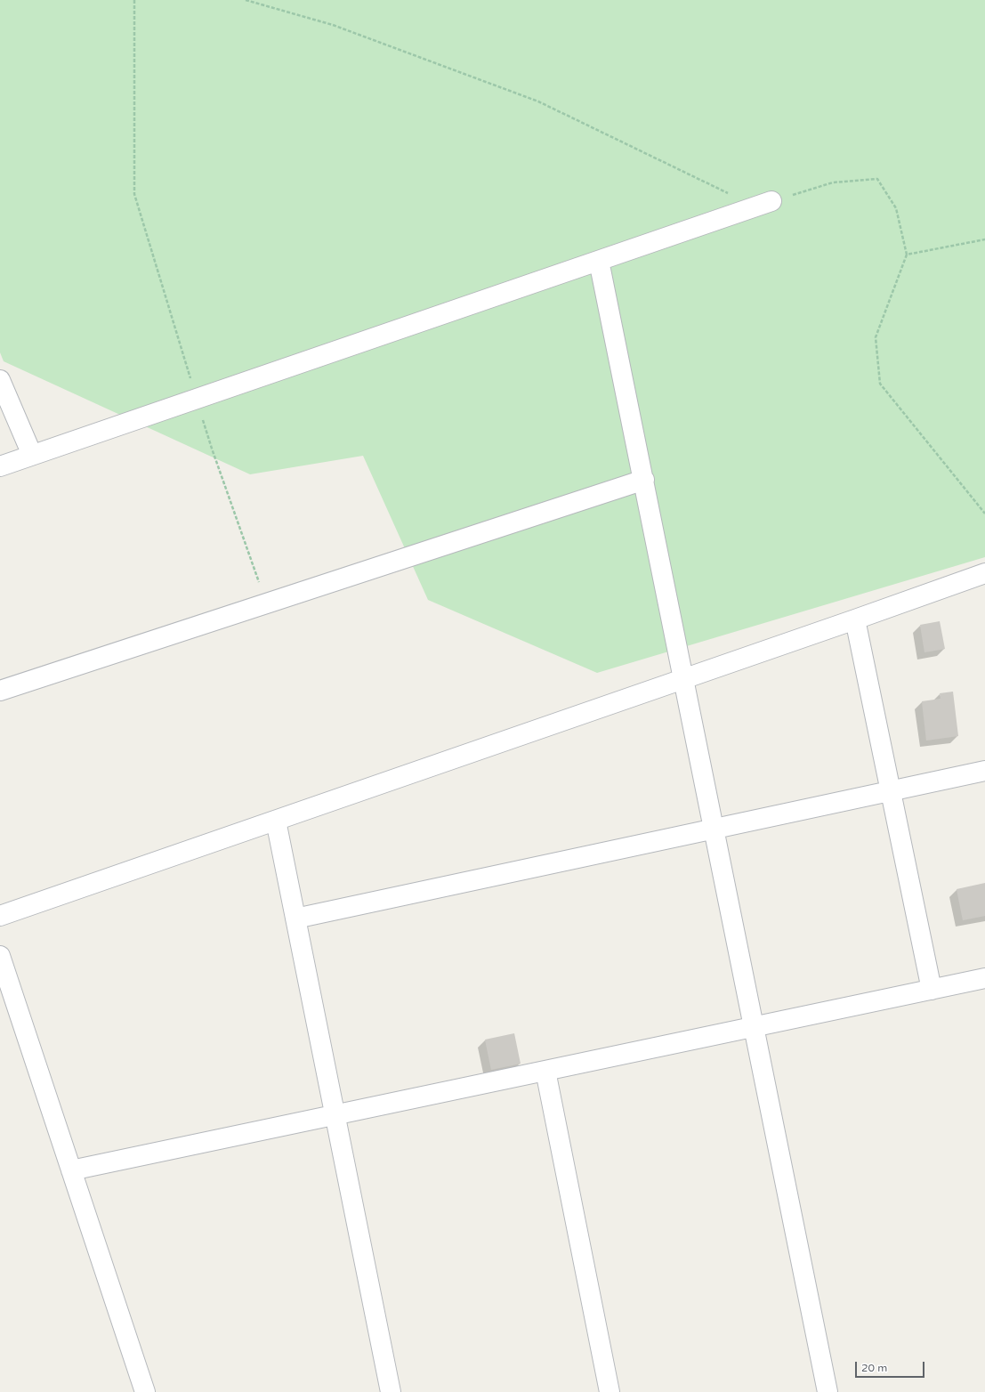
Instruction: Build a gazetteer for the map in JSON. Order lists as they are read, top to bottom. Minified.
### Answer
{"scale_bar":"20 m"}
